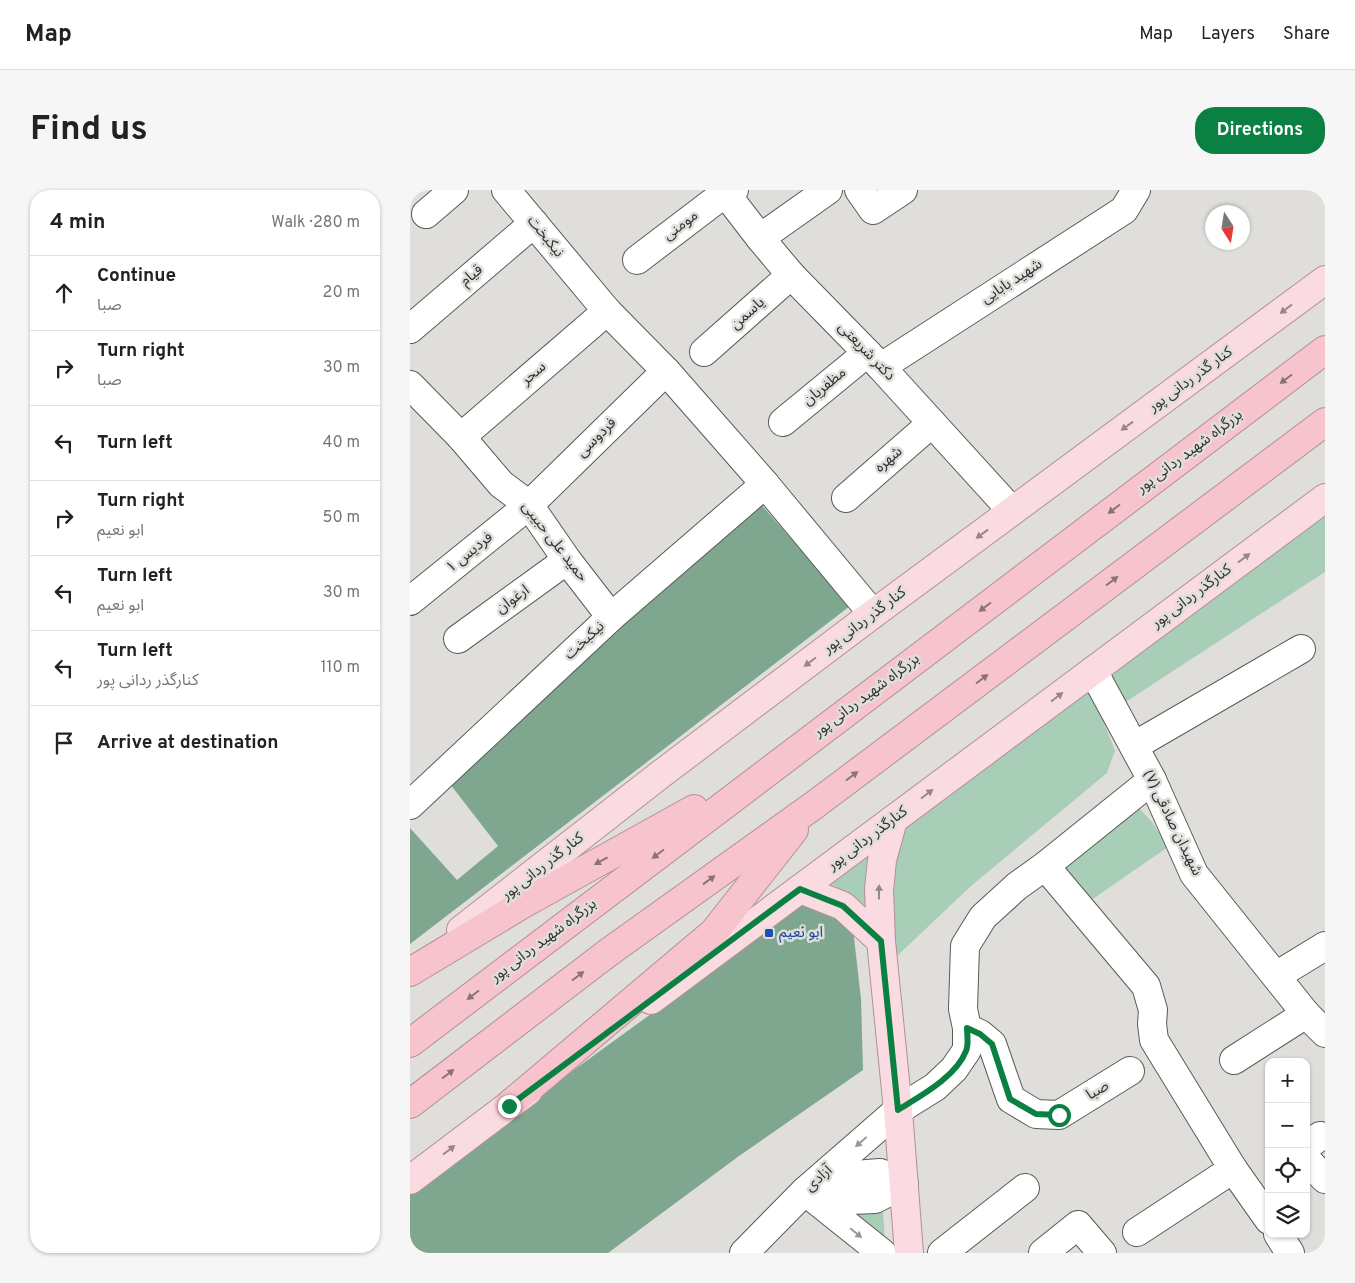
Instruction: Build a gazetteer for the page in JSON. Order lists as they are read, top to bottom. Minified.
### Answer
{"streets":{"highway":["بزرگراه شهید ردانی پور"],"main road":["کنار گذر ردانی پور","کنارگذر ردانی پور"],"street":["مومنی","نیکبخت","قیام","شهید بابایی","یاسمن","دکتر شریعتی","سحر","مظفریان","فردوسی","شهره","حمید علی حبیبی","فردیس ۱","ارغوان","شهیدان صادقی (۷)","صبا","آزادی"]},"crossings":[["مومنی","دکتر شریعتی"],["نیکبخت","قیام"],["نیکبخت","سحر"],["نیکبخت","کنار گذر ردانی پور"],["نیکبخت","فردوسی"],["نیکبخت","حمید علی حبیبی"],["شهید بابایی","دکتر شریعتی"],["شهید بابایی","مظفریان"],["یاسمن","دکتر شریعتی"],["دکتر شریعتی","کنار گذر ردانی پور"],["دکتر شریعتی","مظفریان"],["دکتر شریعتی","شهره"],["سحر","حمید علی حبیبی"],["فردوسی","حمید علی حبیبی"],["فردوسی","فردیس ۱"],["حمید علی حبیبی","فردیس ۱"],["حمید علی حبیبی","ارغوان"],["کنارگذر ردانی پور","شهیدان صادقی (۷)"],["شهیدان صادقی (۷)","آزادی"],["صبا","آزادی"]],"one_way":["کنار گذر ردانی پور","کنارگذر ردانی پور"],"places":{"transit":["ابو نعیم"]},"north":"bottom","page":{"header":"Map","nav":["Map","Layers","Share"],"buttons":"Directions","title":"Find us","heading":["4 min","Walk · 280 m"],"list":[["Continue","صبا","20 m"],["Turn right","صبا","30 m"],["Turn left","40 m"],["Turn right","ابو نعیم","50 m"],["Turn left","ابو نعیم","30 m"],["Turn left","کنارگذر ردانی پور","110 m"],"Arrive at destination"],"map_buttons":["+","−"]}}
